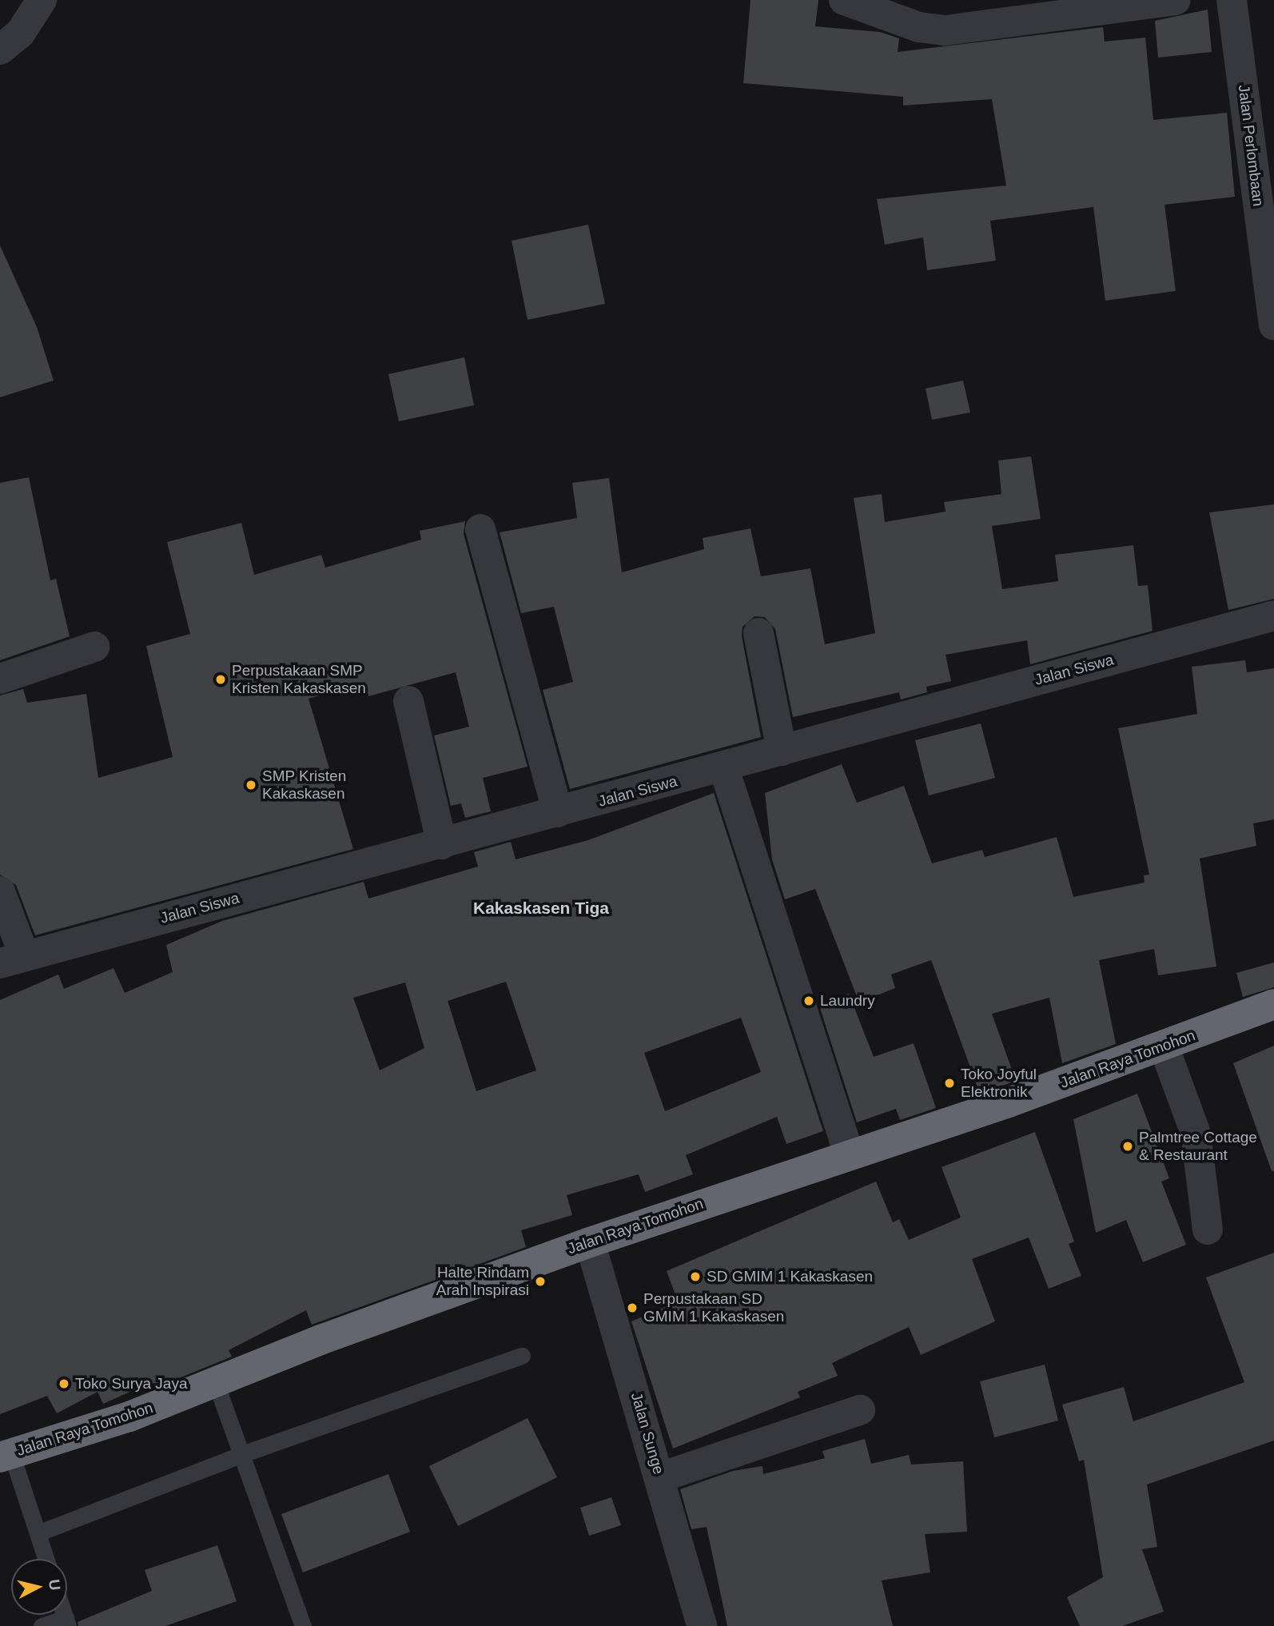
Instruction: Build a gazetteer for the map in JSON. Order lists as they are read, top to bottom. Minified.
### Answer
{"streets":{"highway":["Jalan Raya Tomohon"],"street":["Jalan Perlombaan","Jalan Siswa","Jalan Sunge"]},"crossings":[["Jalan Raya Tomohon","Jalan Sunge"]],"districts":["Kakaskasen Tiga"],"places":["Perpustakaan SMP Kristen Kakaskasen","SMP Kristen Kakaskasen","Laundry","Toko Joyful Elektronik","Palmtree Cottage & Restaurant","SD GMIM 1 Kakaskasen","Halte Rindam Arah Inspirasi","Perpustakaan SD GMIM 1 Kakaskasen","Toko Surya Jaya"],"north":"right"}
